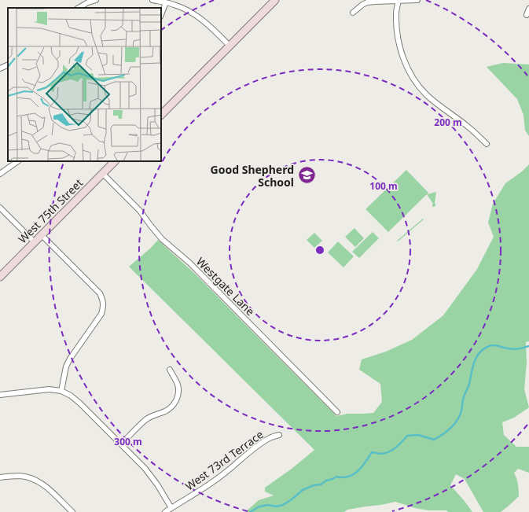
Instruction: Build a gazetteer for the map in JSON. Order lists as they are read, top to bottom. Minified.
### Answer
{"streets":{"main road":["West 75th Street"],"street":["Westgate Lane","West 73rd Terrace"]},"crossings":[["West 75th Street","Westgate Lane"]],"places":{"school or university":["Good Shepherd School"]},"rings":["200 m","100 m","300 m"]}
